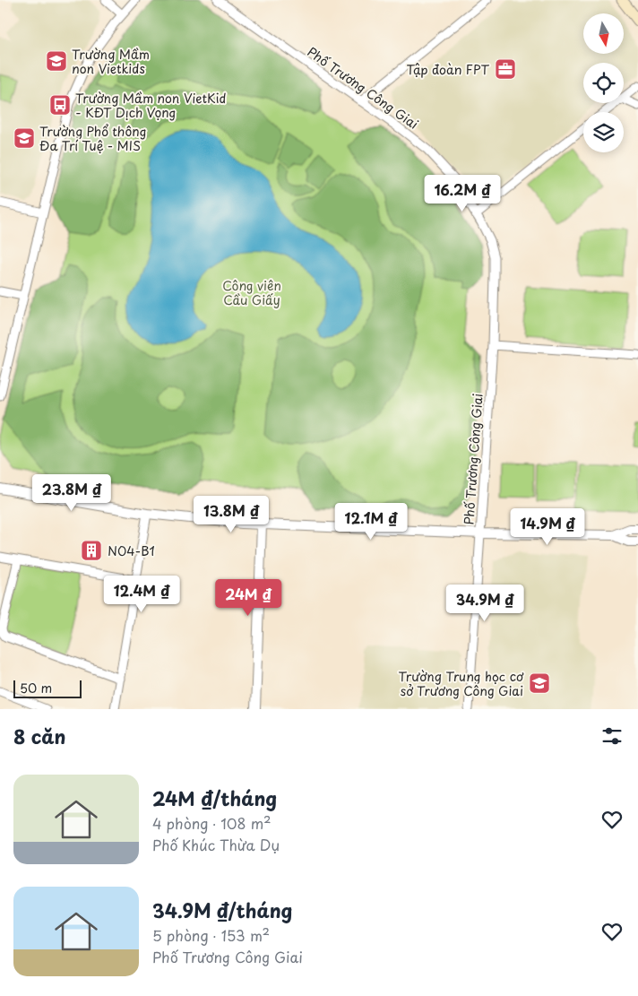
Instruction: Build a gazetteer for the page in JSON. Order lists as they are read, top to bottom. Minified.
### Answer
{"streets":{"street":["Phố Trương Công Giai"]},"parks":["Công viên Cầu Giấy"],"places":{"school or university":["Trường Mầm non Vietkids","Trường Phổ thông Đa Trí Tuệ - MIS","Trường Trung học cơ sở Trương Công Giai"],"office":["Tập đoàn FPT"],"bus stop":["Trường Mầm non VietKid - KĐT Dịch Vọng"],"building":["N04-B1"]},"scale_bar":"50 m","north":"bottom","page":{"price":["16.2M ₫","23.8M ₫","13.8M ₫","12.1M ₫","14.9M ₫","12.4M ₫","24M ₫","34.9M ₫"],"scale":"50 m","heading":"8 căn","list":[{"name":"24M ₫/tháng","note":"4 phòng · 108 m² · Phố Khúc Thừa Dụ"},{"name":"34.9M ₫/tháng","note":"5 phòng · 153 m² · Phố Trương Công Giai"}]}}
